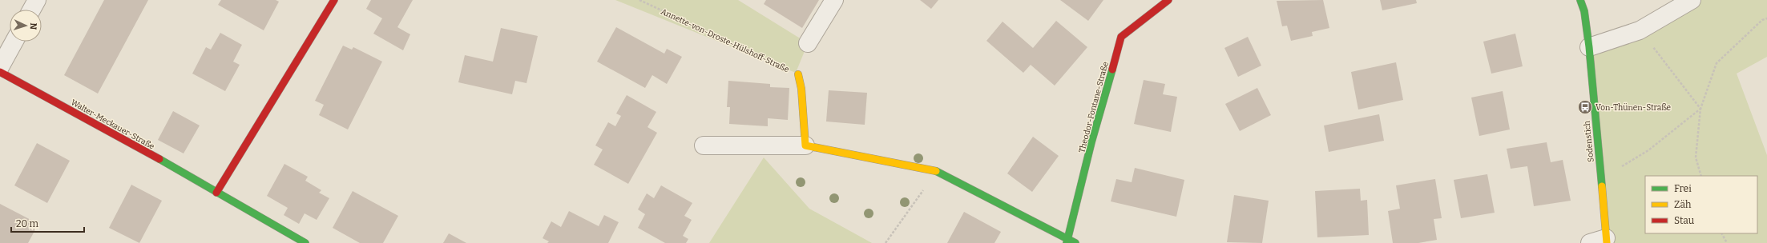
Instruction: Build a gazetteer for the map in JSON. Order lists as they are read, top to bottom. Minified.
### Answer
{"streets":{"street":["Annette-von-Droste-Hülshoff-Straße","Theodor-Fontane-Straße","Walter-Meckauer-Straße","Sodenstich"]},"places":{"bus stop":["Von-Thünen-Straße"]},"legend":["Frei","Zäh","Stau"],"scale_bar":"20 m","north":"right"}
